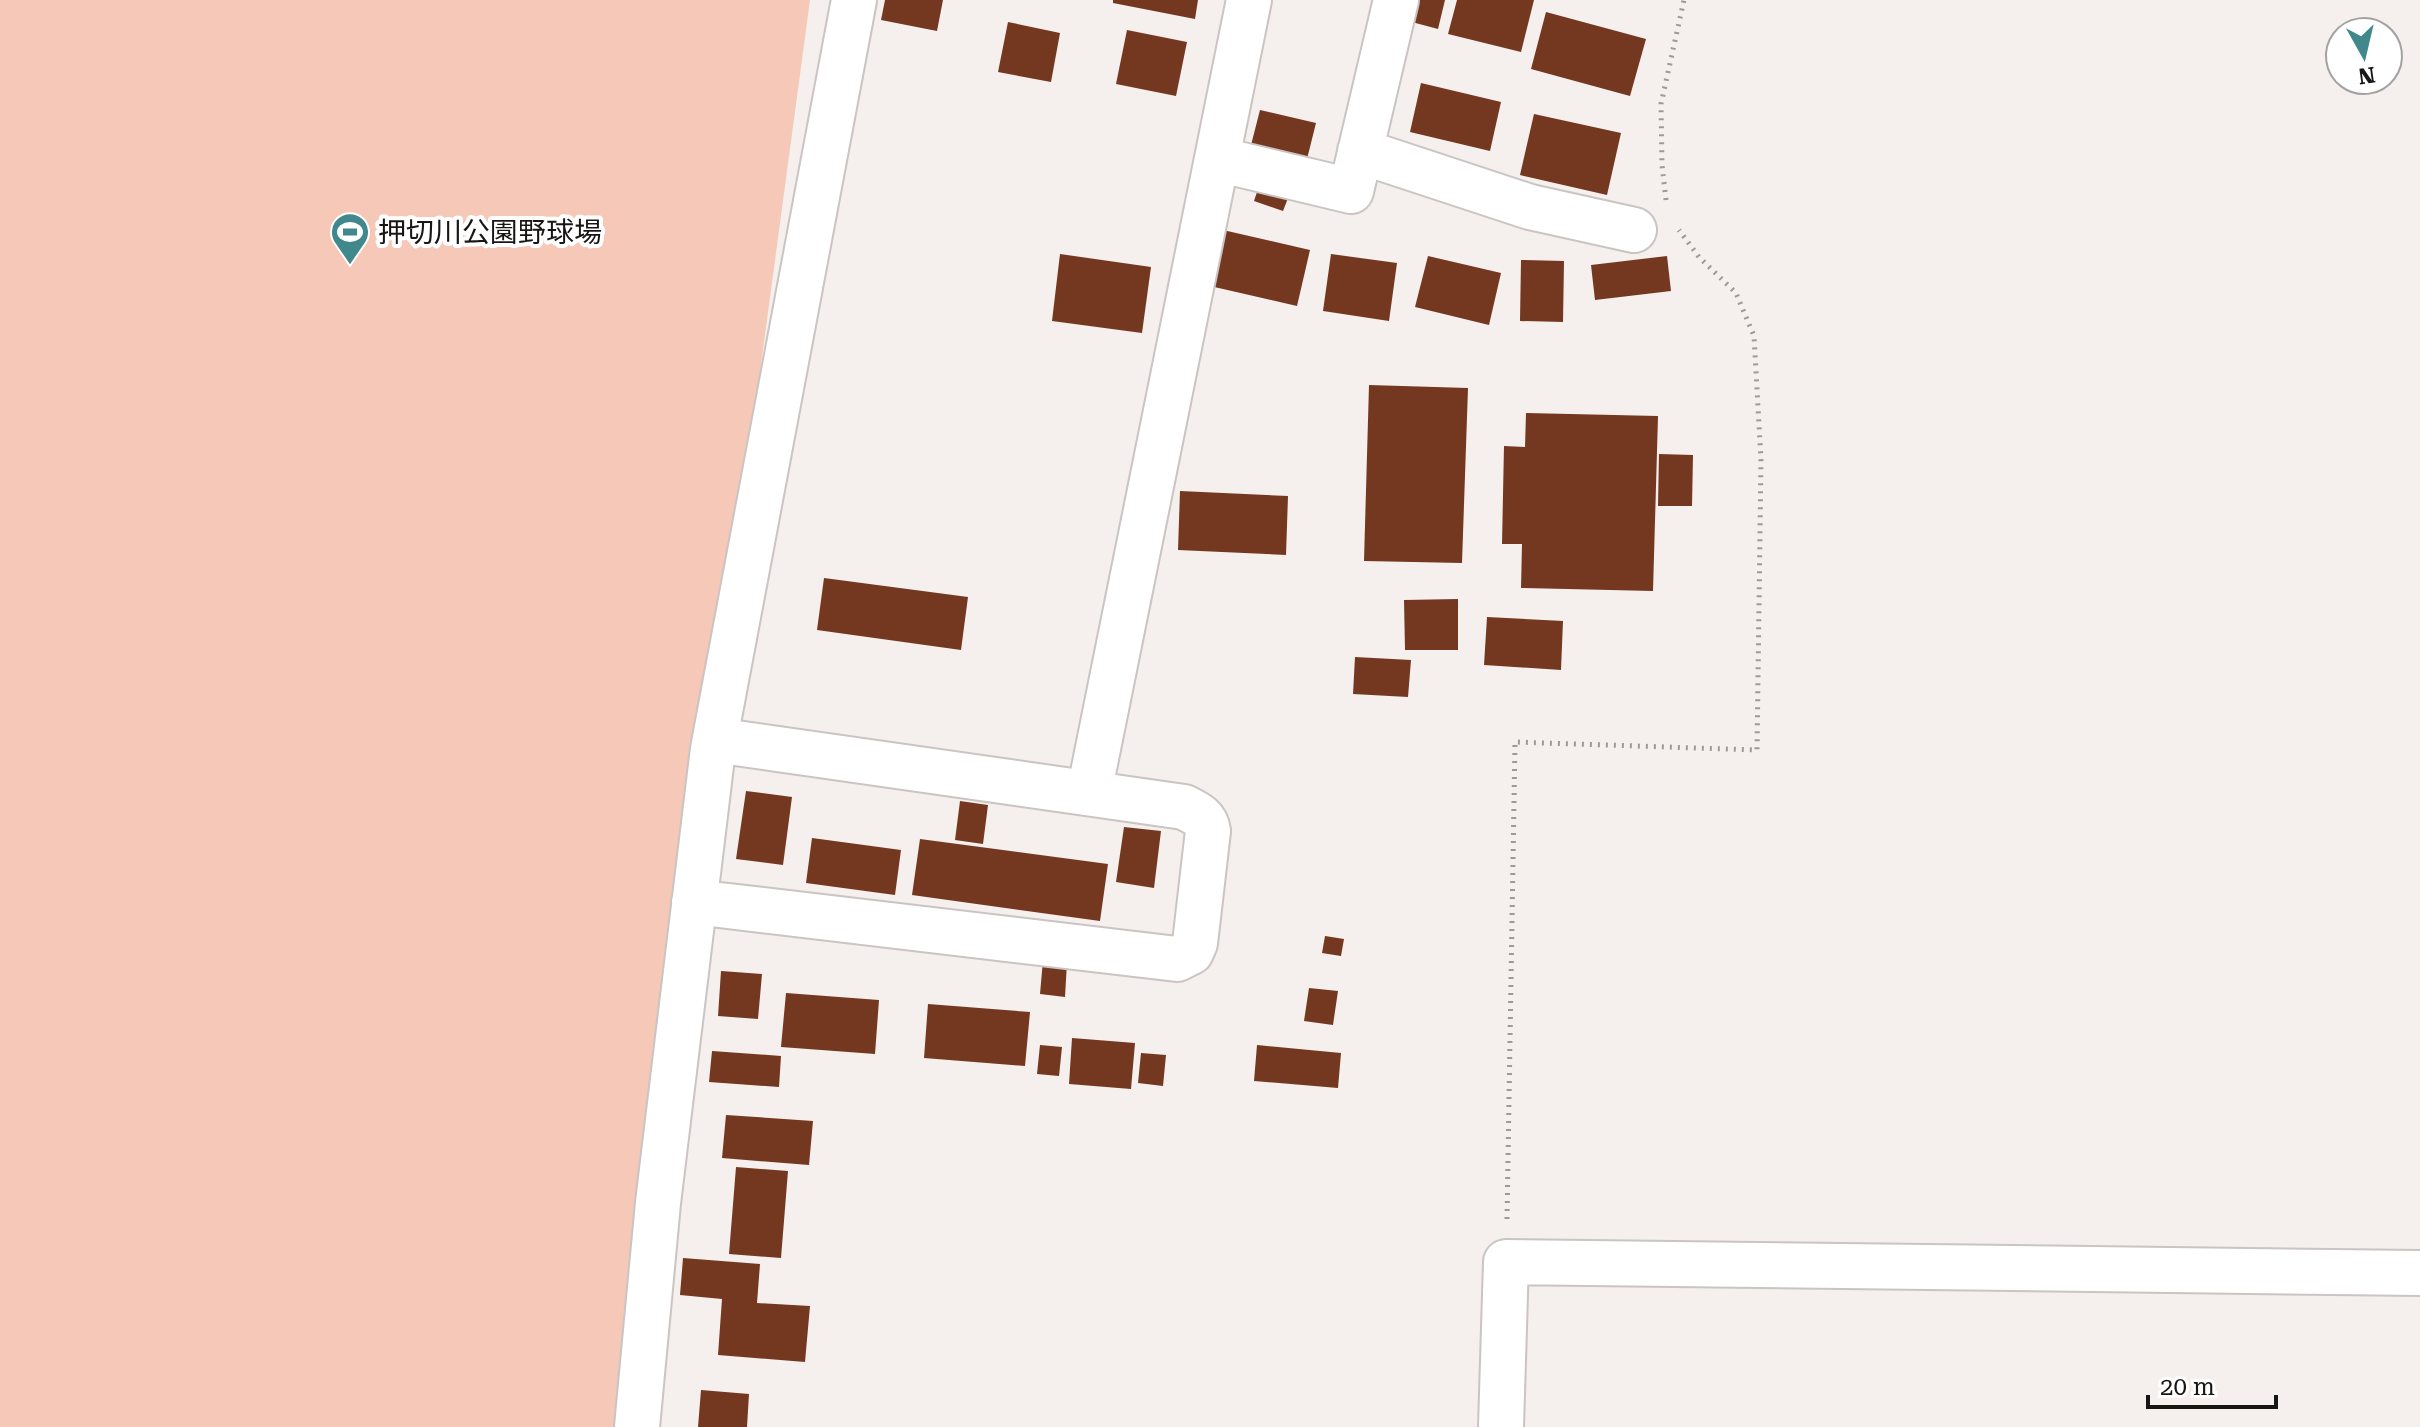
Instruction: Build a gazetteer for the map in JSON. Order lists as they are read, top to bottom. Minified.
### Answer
{"places":{"sports":["押切川公園野球場"]},"scale_bar":"20 m","north":"bottom"}
